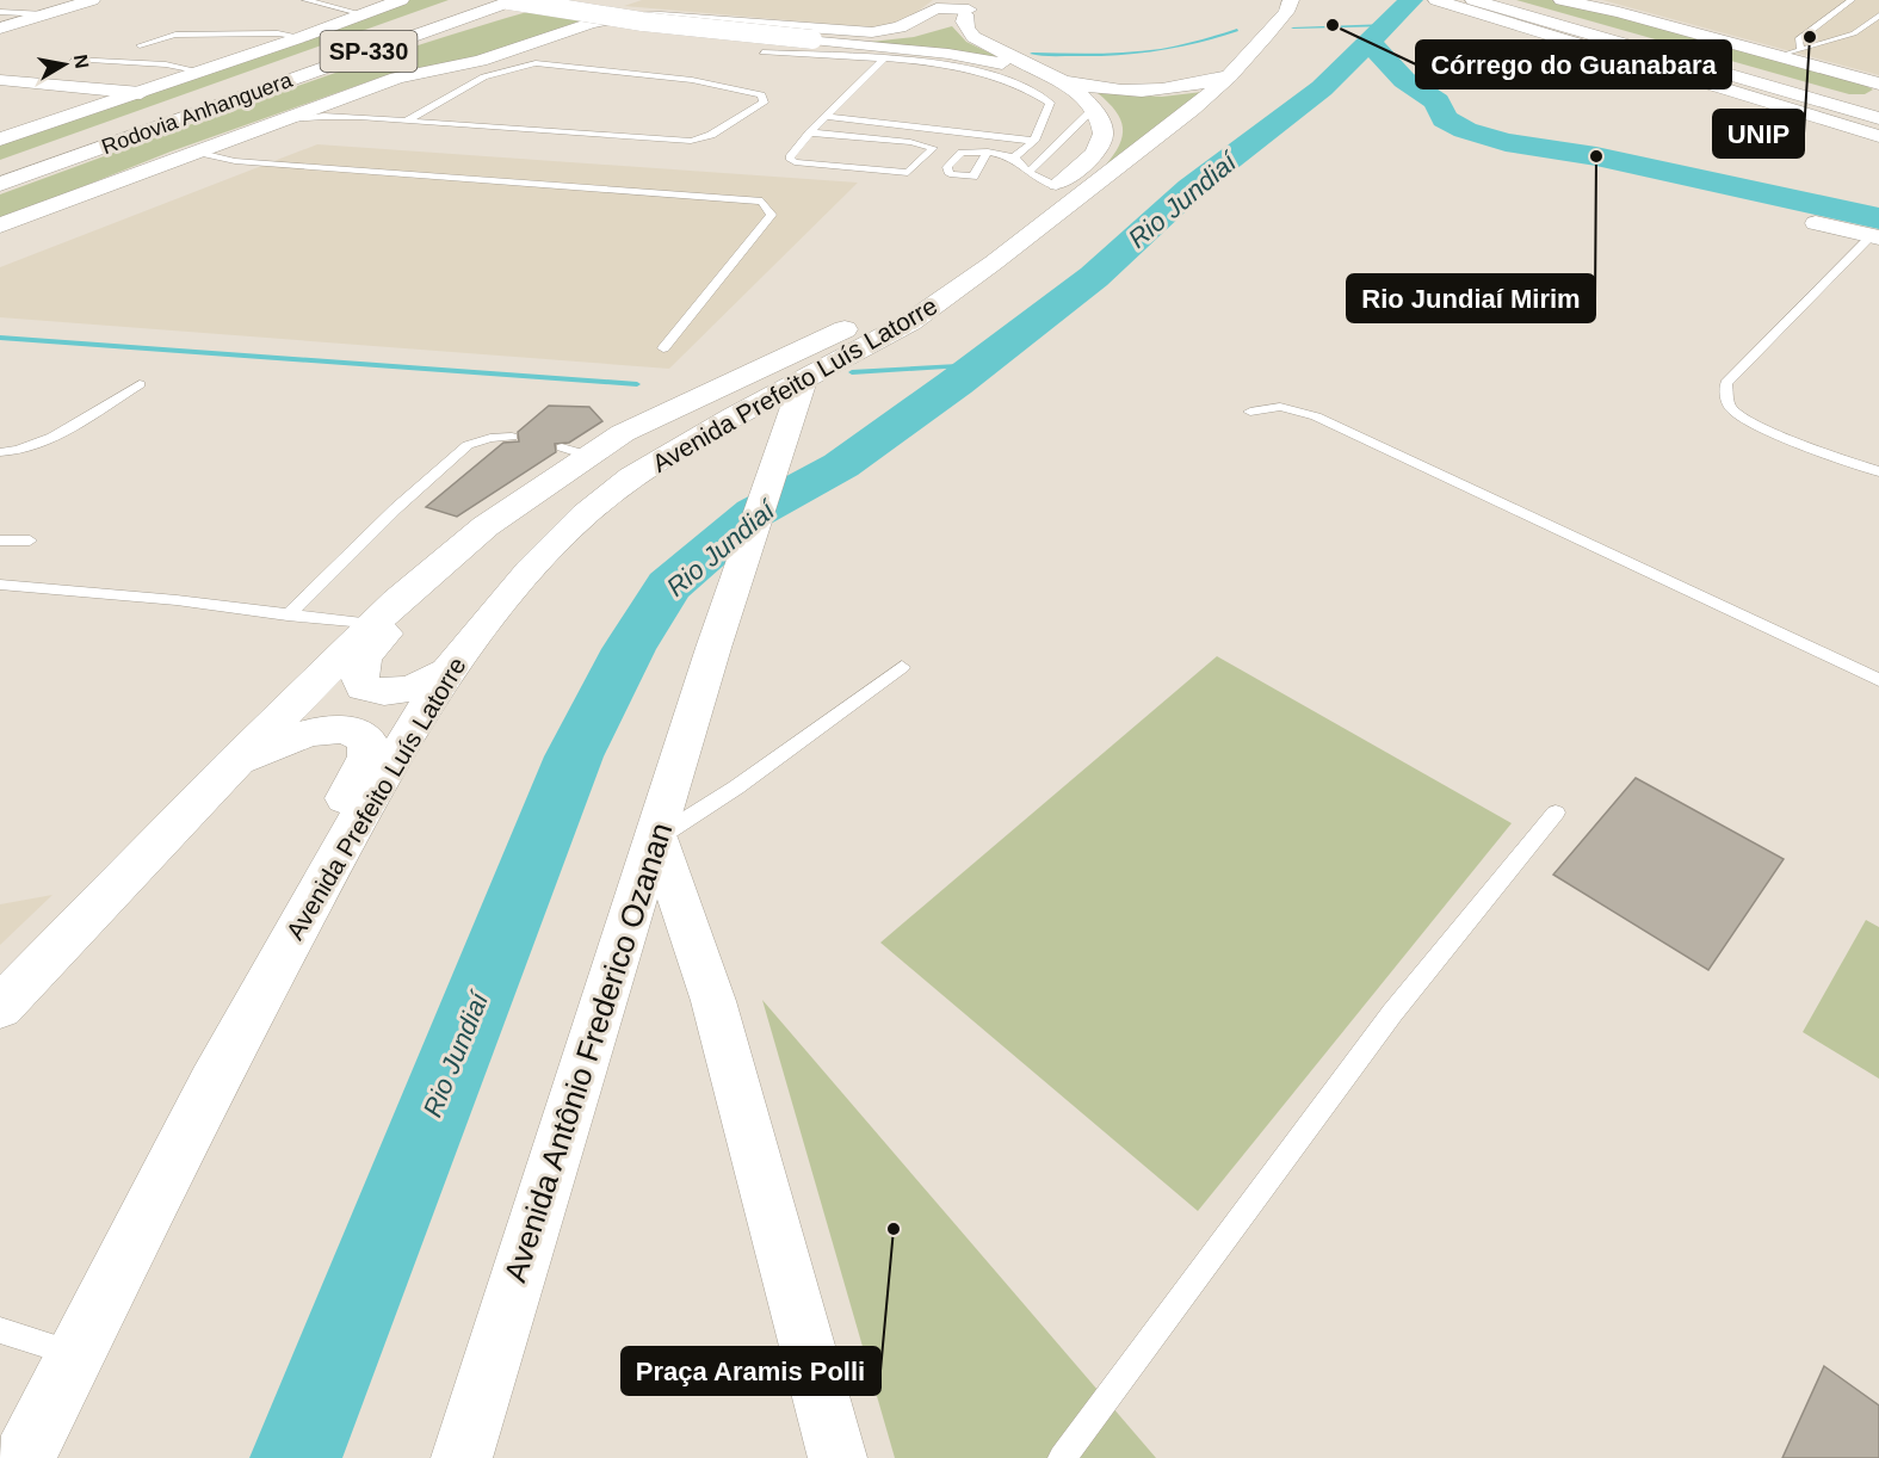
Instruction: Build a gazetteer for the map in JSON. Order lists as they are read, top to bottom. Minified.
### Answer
{"streets":{"main road":["SP-330","Rodovia Anhanguera","Avenida Prefeito Luís Latorre","Avenida Antônio Frederico Ozanan"]},"crossings":[["Avenida Prefeito Luís Latorre","Avenida Antônio Frederico Ozanan"]],"water":["Rio Jundiaí"],"places":["Córrego do Guanabara","UNIP","Rio Jundiaí Mirim","Praça Aramis Polli"],"north":"right"}
